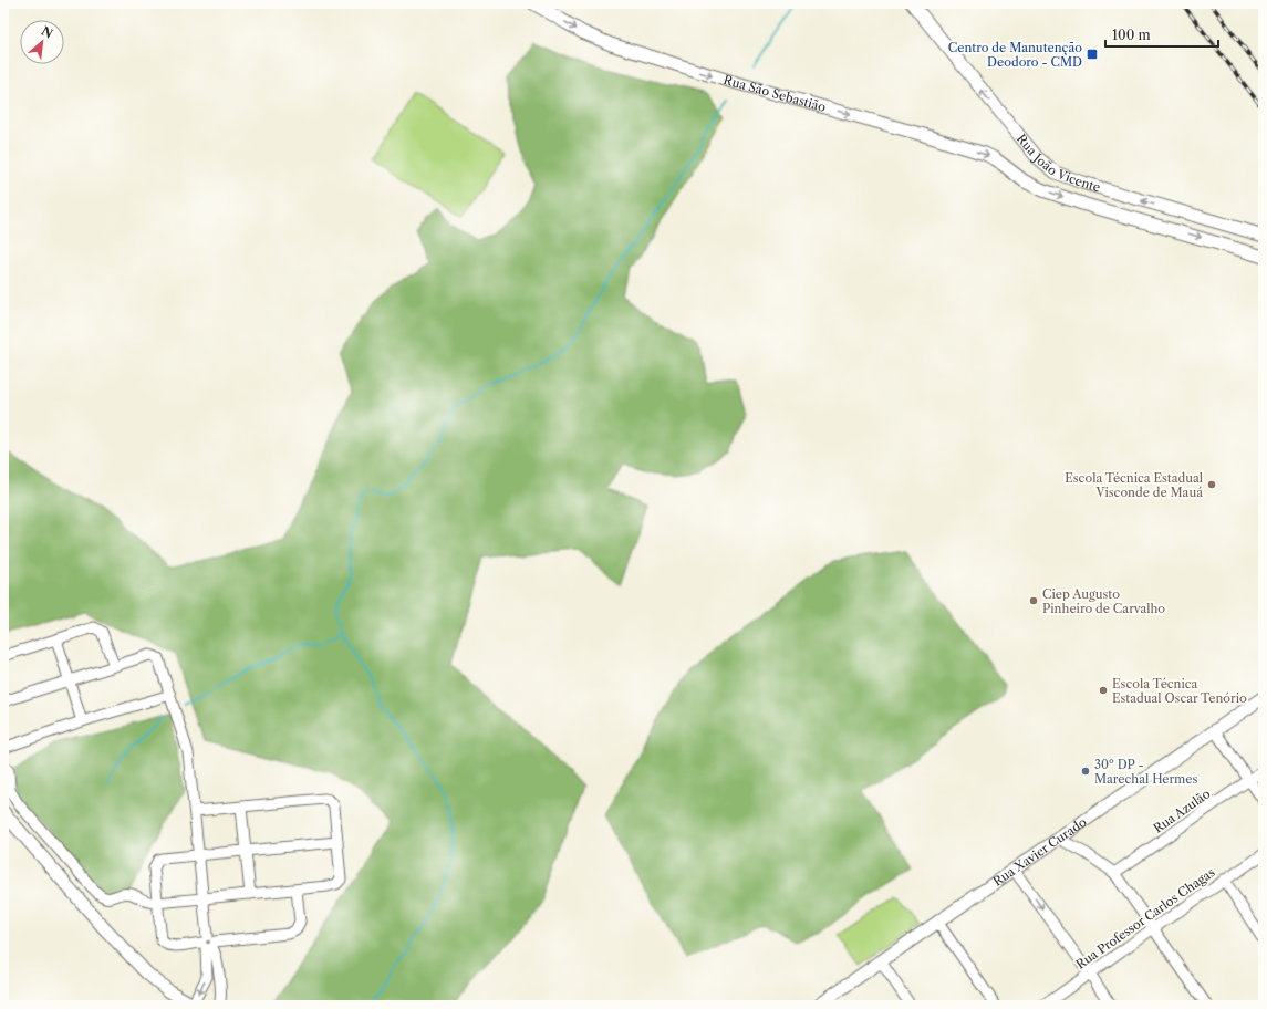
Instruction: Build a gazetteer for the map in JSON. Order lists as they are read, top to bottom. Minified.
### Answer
{"streets":{"main road":["Rua São Sebastião","Rua João Vicente","Rua Xavier Curado"],"street":["Rua Azulão","Rua Professor Carlos Chagas"]},"crossings":[["Rua São Sebastião","Rua João Vicente"]],"one_way":["Rua São Sebastião"],"places":{"transit":["Centro de Manutenção Deodoro - CMD"],"other":["Escola Técnica Estadual Visconde de Mauá","Ciep Augusto Pinheiro de Carvalho","Escola Técnica Estadual Oscar Tenório","30º DP - Marechal Hermes"]},"scale_bar":"100 m","north":"top right"}
